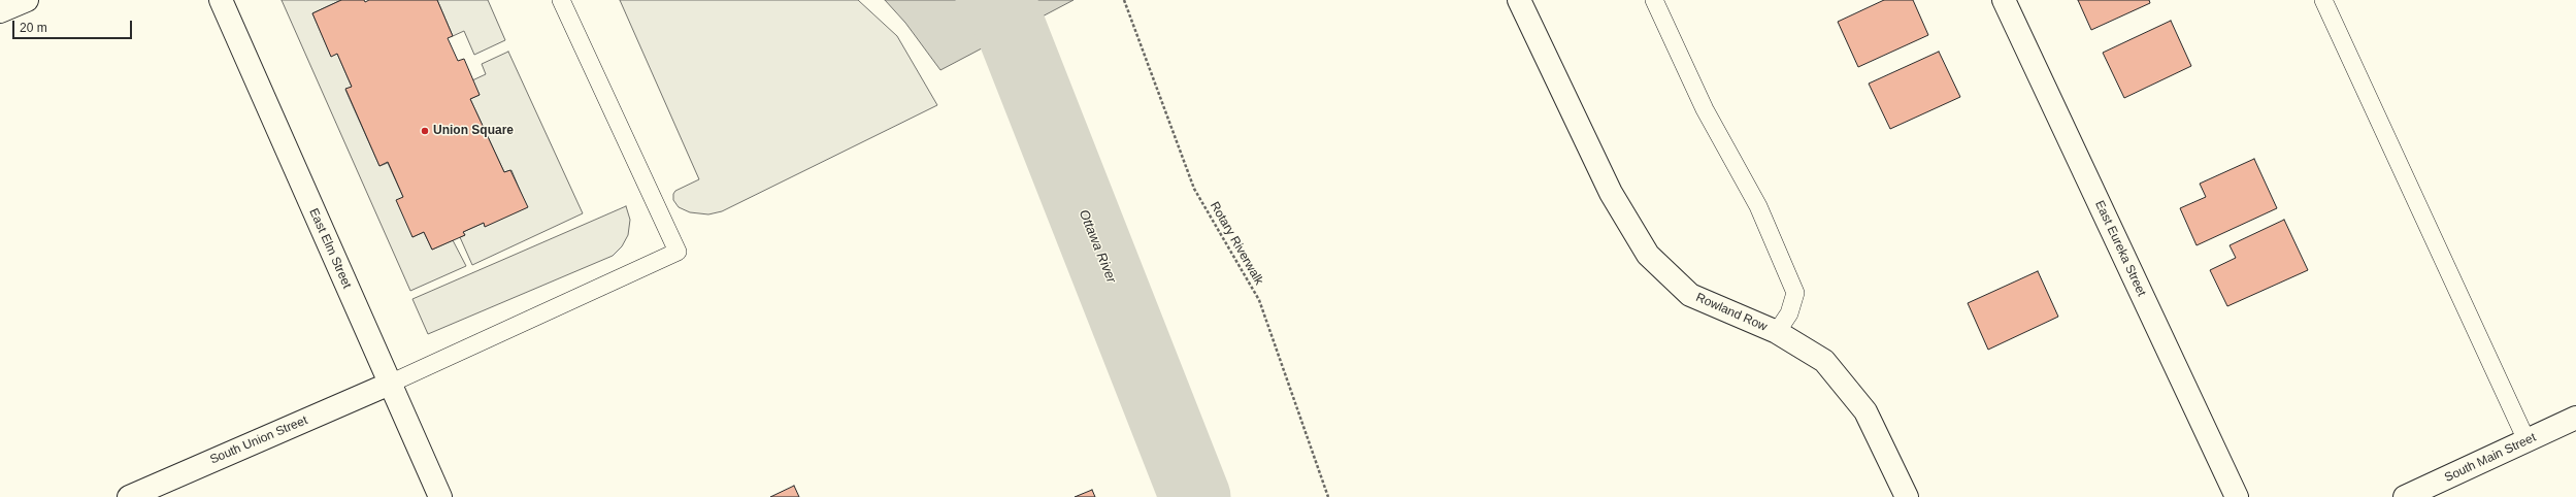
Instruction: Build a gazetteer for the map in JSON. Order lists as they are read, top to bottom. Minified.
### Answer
{"streets":{"street":["East Elm Street","East Eureka Street","Rowland Row","South Union Street","South Main Street"],"path":["Rotary Riverwalk"]},"crossings":[["East Elm Street","South Union Street"]],"water":["Ottawa River"],"places":["Union Square"],"scale_bar":"20 m"}
